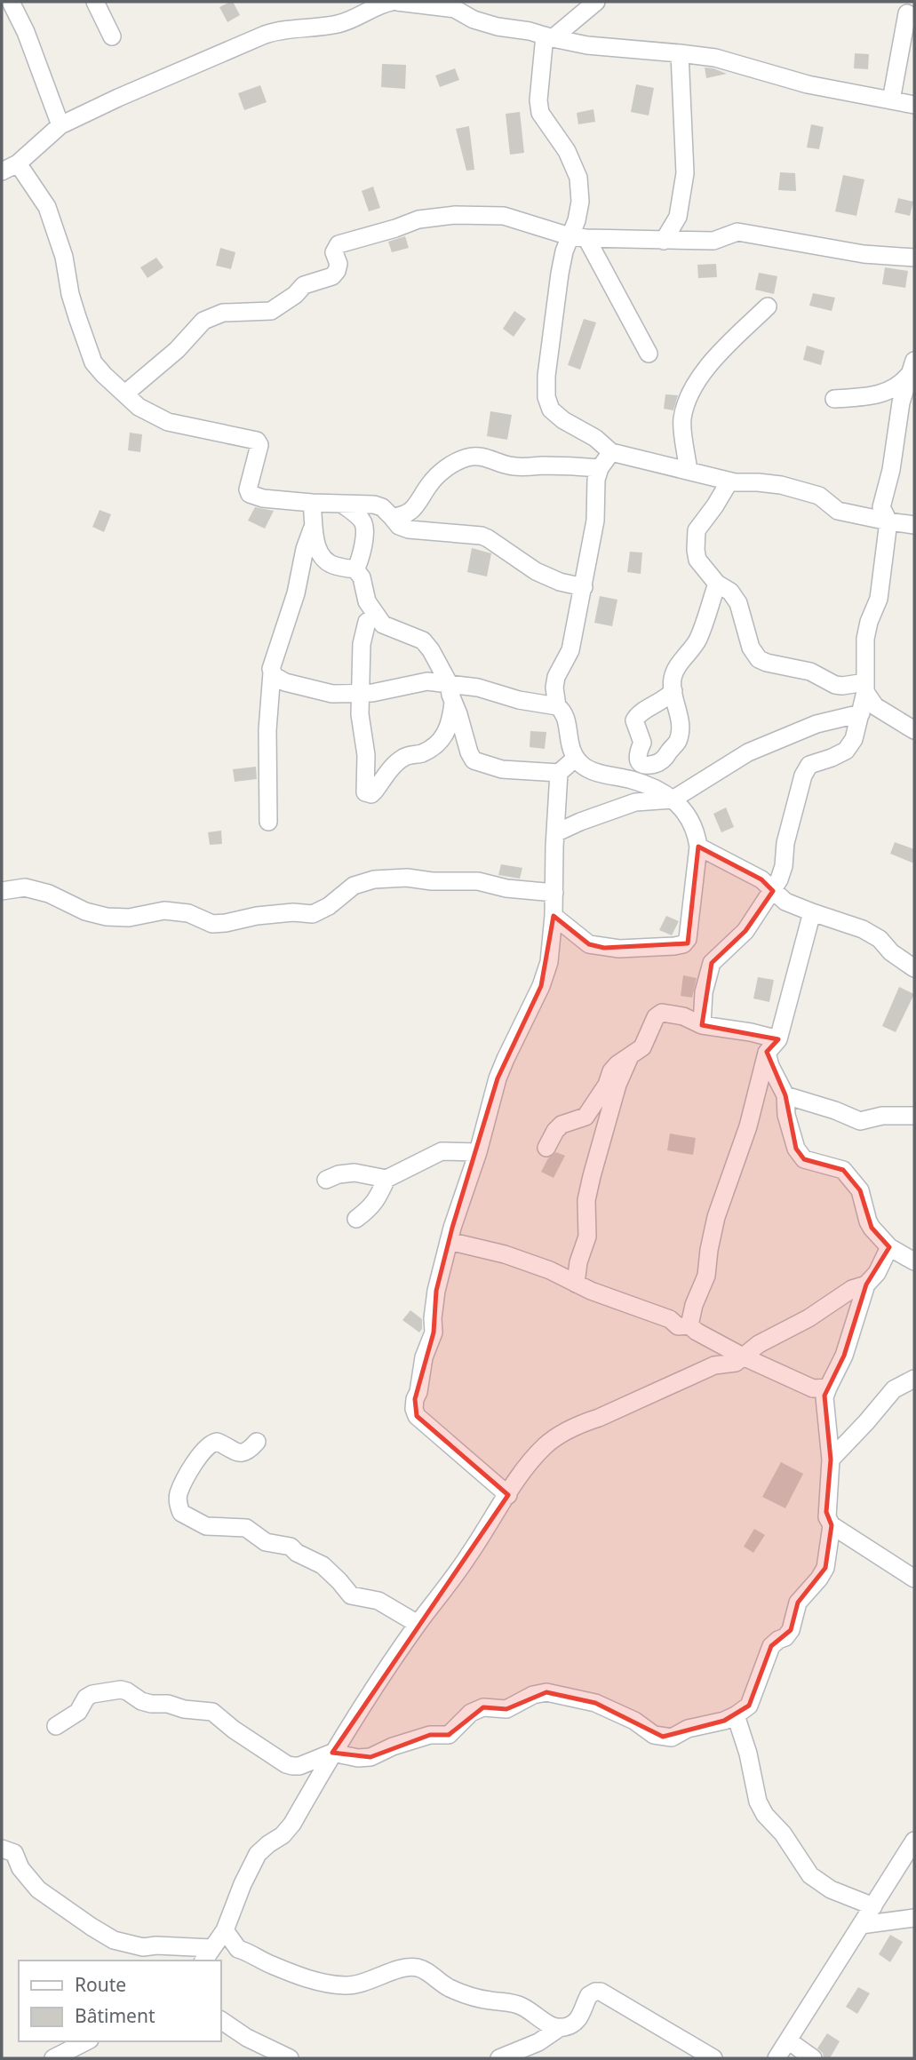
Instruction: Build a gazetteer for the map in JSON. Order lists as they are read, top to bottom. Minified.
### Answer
{"legend":["Route","Bâtiment"]}
